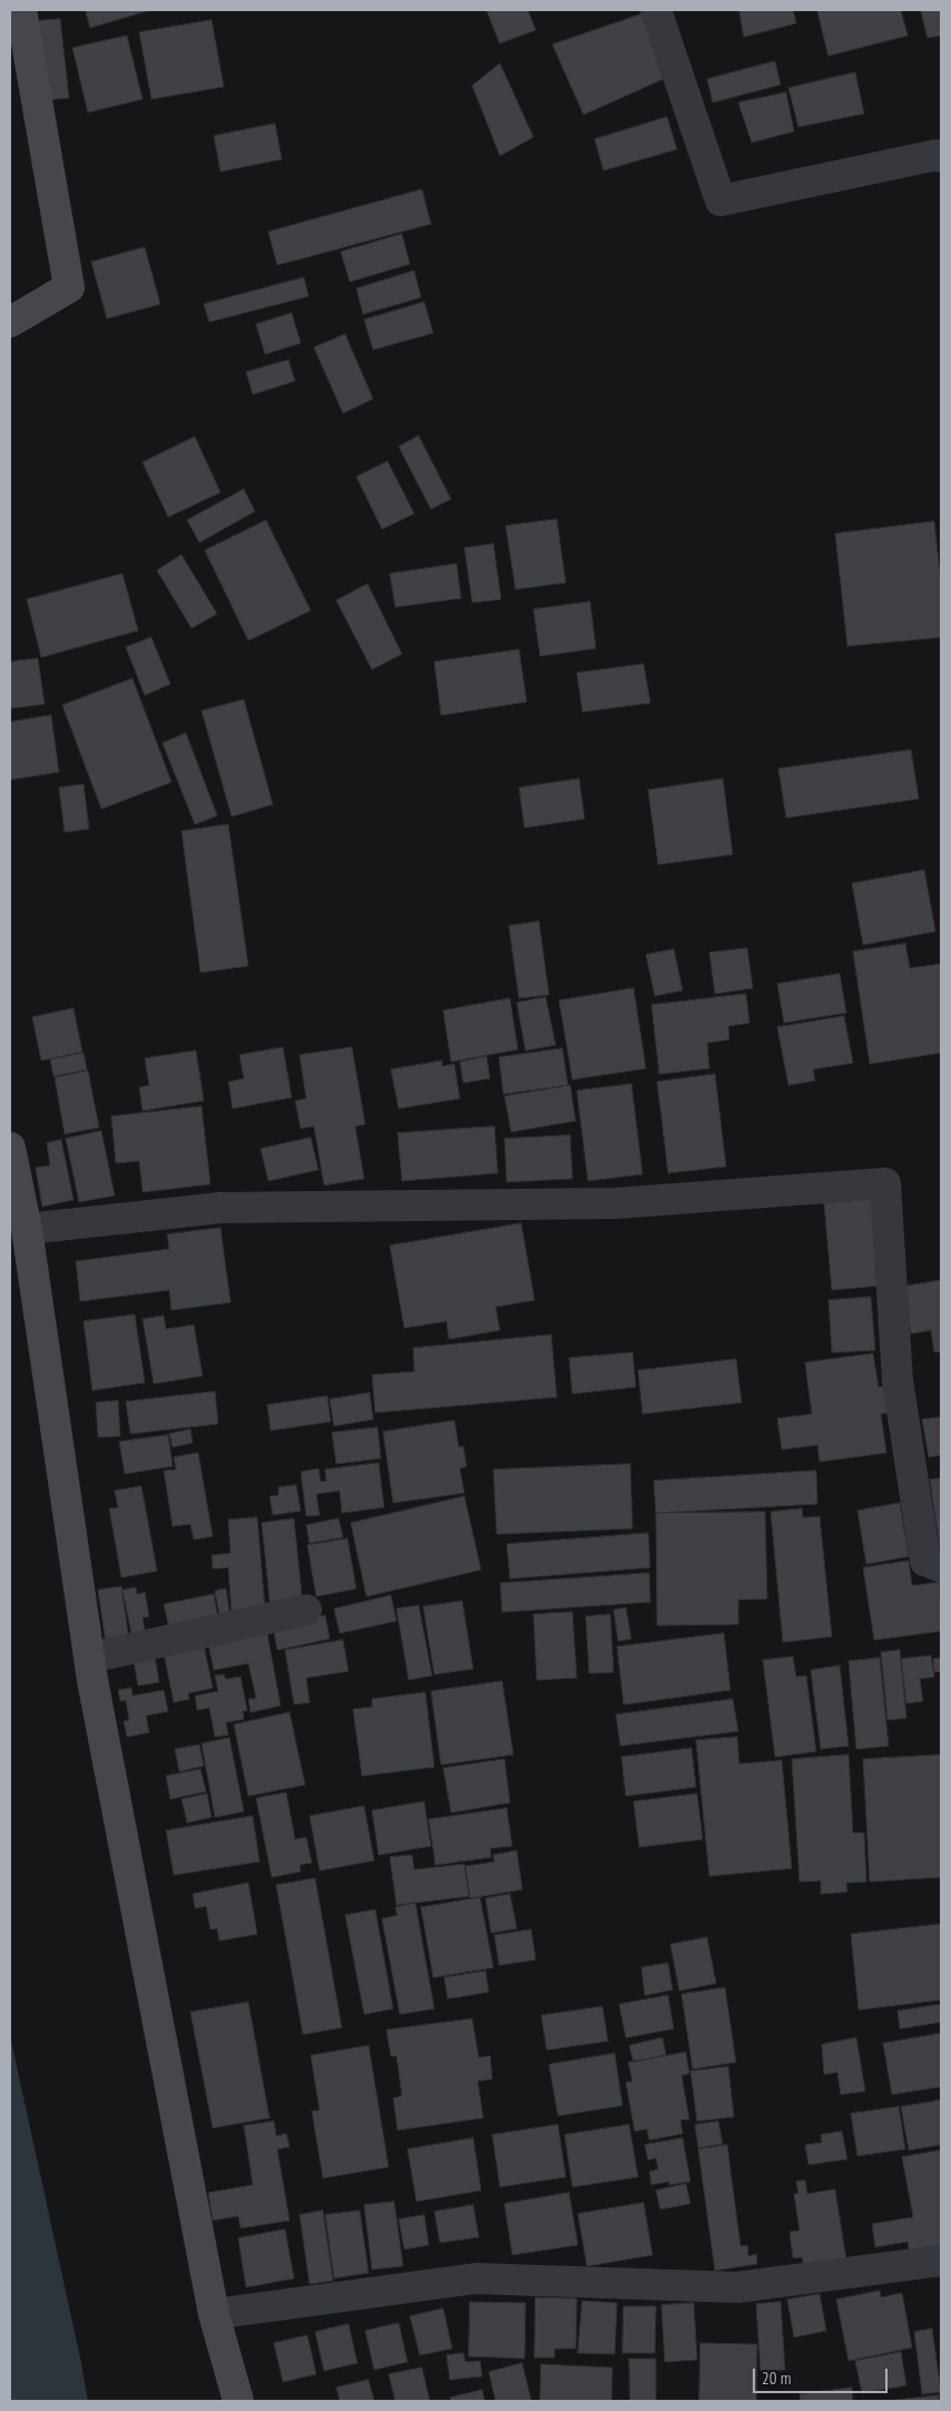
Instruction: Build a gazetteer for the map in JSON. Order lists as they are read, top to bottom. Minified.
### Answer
{"scale_bar":"20 m"}
